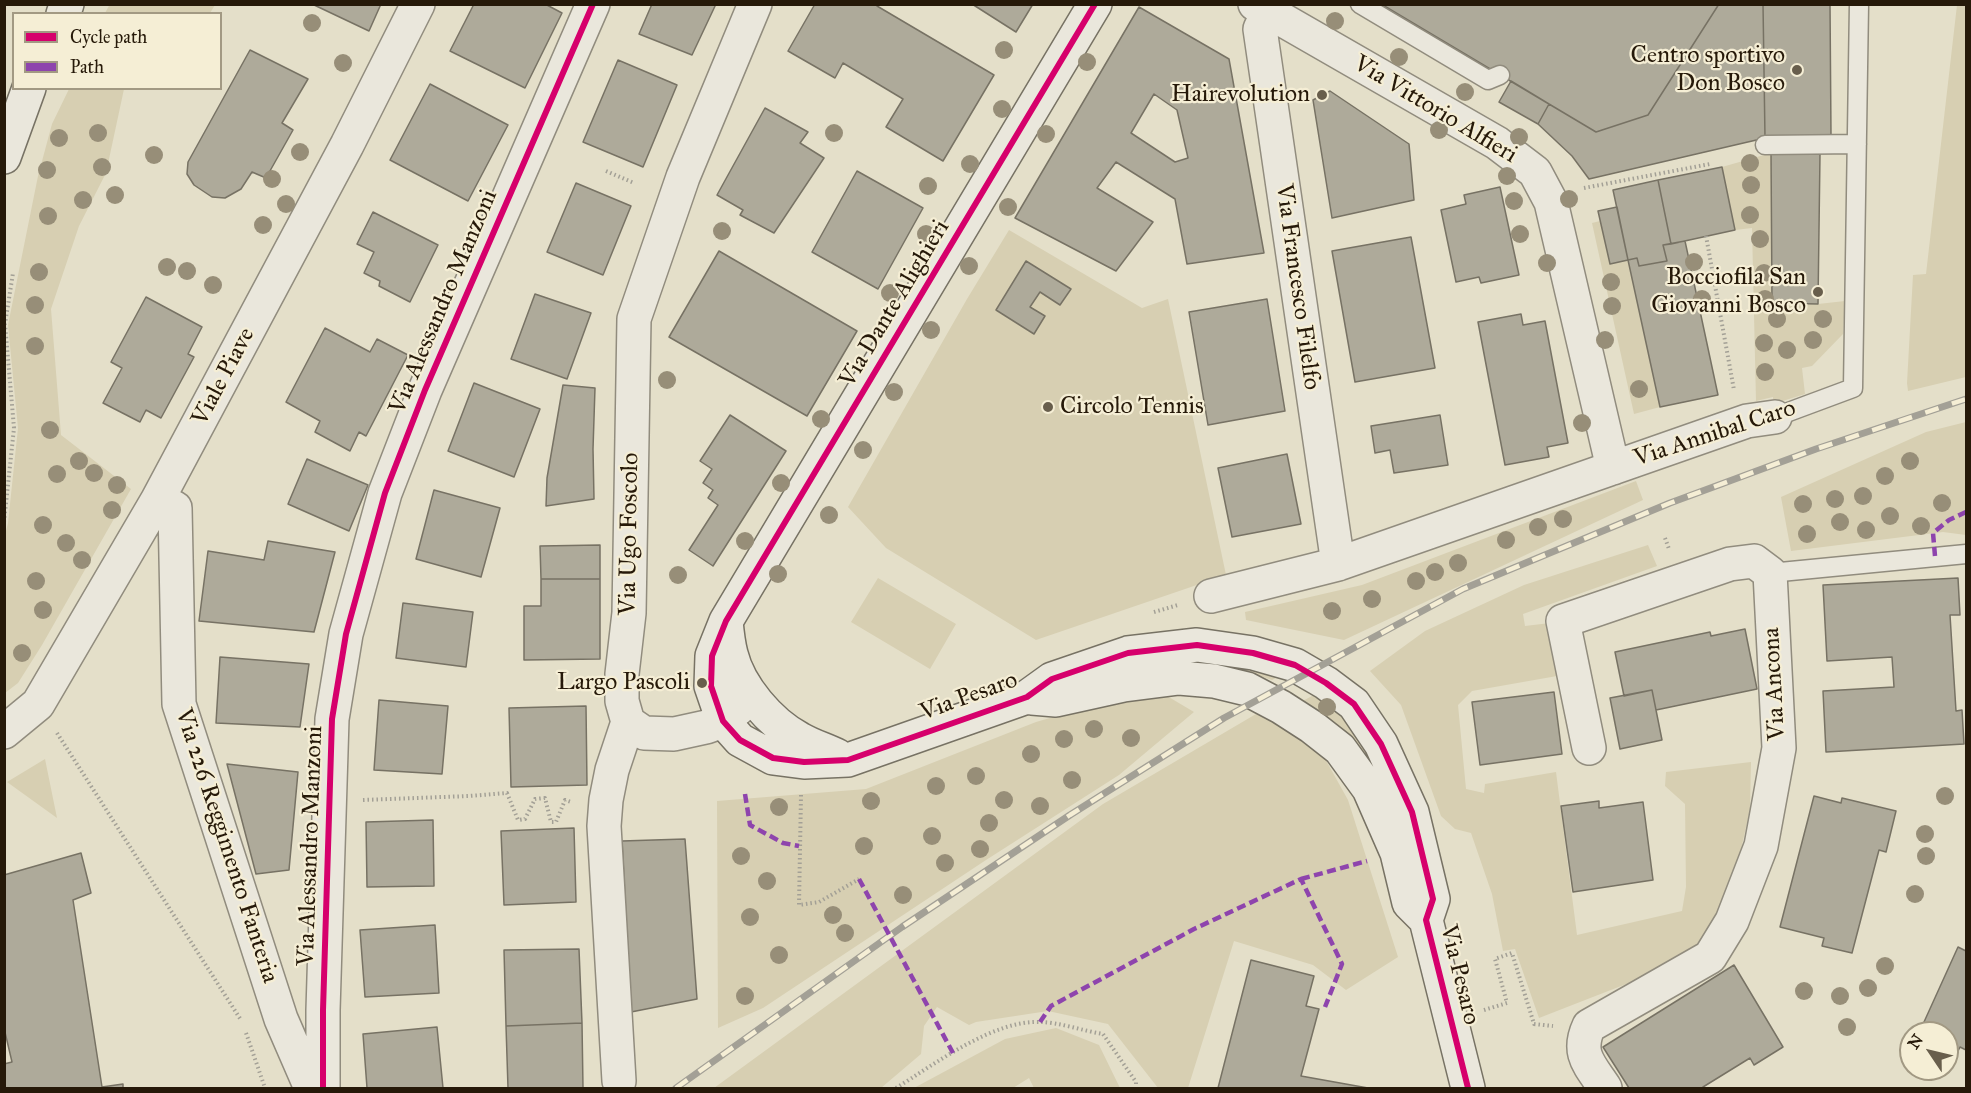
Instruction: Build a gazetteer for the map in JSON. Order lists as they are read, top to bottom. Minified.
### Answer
{"streets":{"street":["Via Vittorio Alfieri","Via Francesco Filelfo","Via Alessandro Manzoni","Via Dante Alighieri","Viale Piave","Via Annibal Caro","Via Ugo Foscolo","Via Ancona","Via Pesaro","Via 226 Reggimento Fanteria"]},"crossings":[["Via Vittorio Alfieri","Via Francesco Filelfo"],["Via Vittorio Alfieri","Via Annibal Caro"],["Via Francesco Filelfo","Via Annibal Caro"],["Viale Piave","Via 226 Reggimento Fanteria"]],"places":["Centro sportivo Don Bosco","Hairevolution","Bocciofila San Giovanni Bosco","Circolo Tennis","Largo Pascoli"],"legend":["Cycle path","Path"],"north":"top left"}
